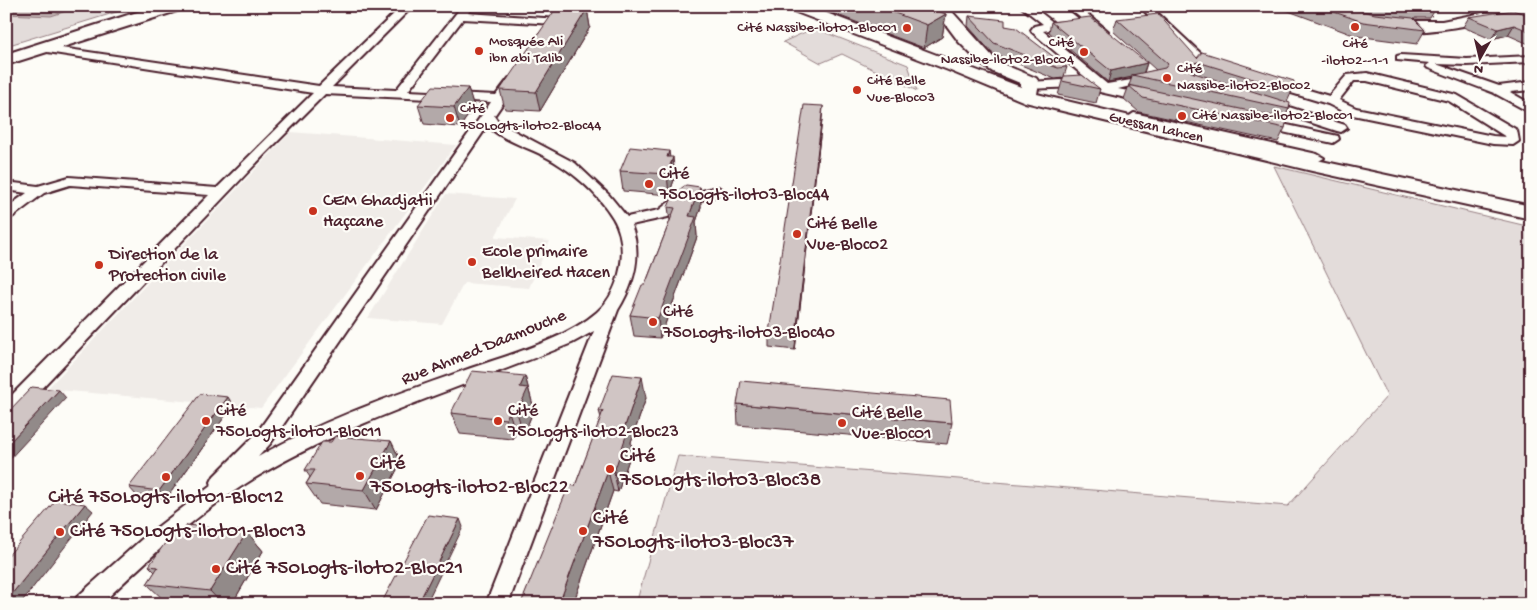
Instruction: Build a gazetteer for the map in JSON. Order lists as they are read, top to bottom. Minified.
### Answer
{"streets":{"main road":["Guessan Lahcen"],"street":["Rue Ahmed Daamouche"]},"places":["Cité -ilot02--1-1","Cité Nassibe-ilot01-Bloc01","Mosquée Ali ibn abi Talib","Cité Nassibe-ilot02-Bloc04","Cité Nassibe-ilot02-Bloc02","Cité Belle Vue-Bloc03","Cité Nassibe-ilot02-Bloc01","Cité 750Logts-ilot02-Bloc44","Cité 750Logts-ilot03-Bloc44","CEM Ghadjatii Haçcane","Cité Belle Vue-Bloc02","Ecole primaire Belkheired Hacen","Direction de la Protection civile","Cité 750Logts-ilot03-Bloc40","Cité 750Logts-ilot01-Bloc11","Cité 750Logts-ilot02-Bloc23","Cité Belle Vue-Bloc01","Cité 750Logts-ilot03-Bloc38","Cité 750Logts-ilot02-Bloc22","Cité 750Logts-ilot01-Bloc12","Cité 750Logts-ilot03-Bloc37","Cité 750Logts-ilot01-Bloc13","Cité 750Logts-ilot02-Bloc21"],"north":"bottom"}
